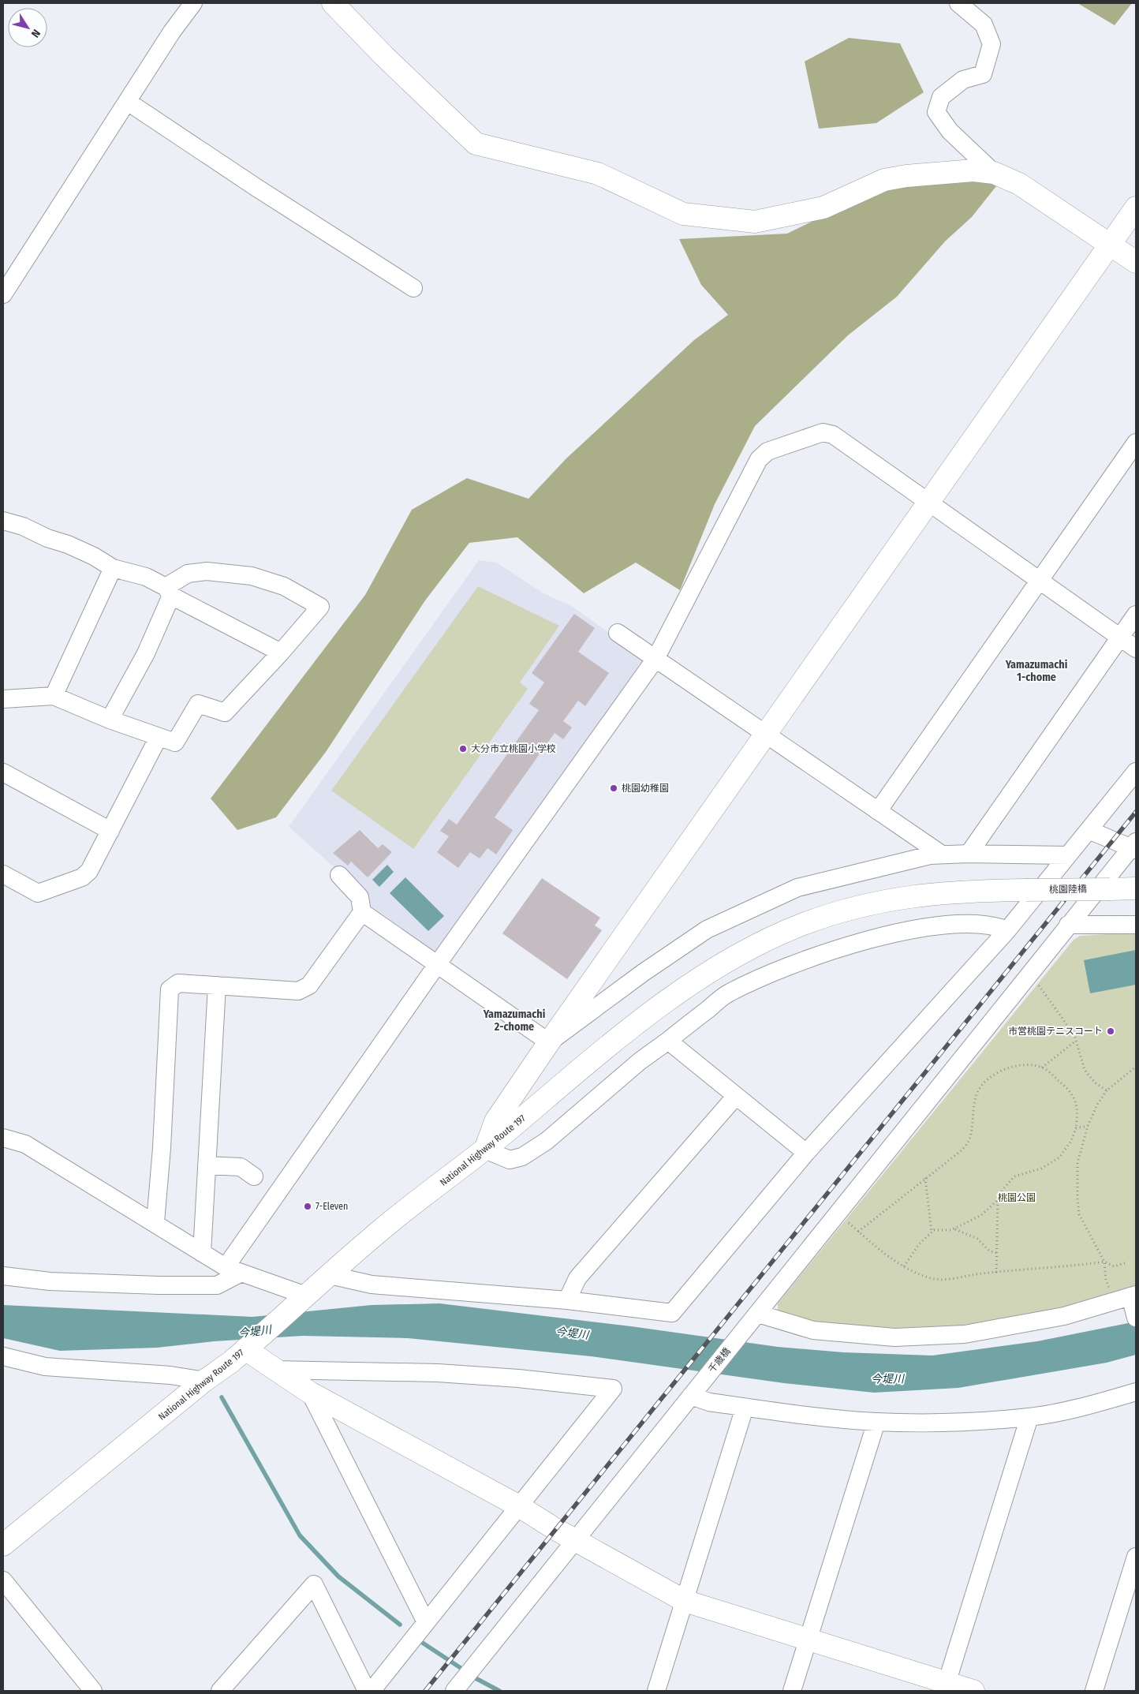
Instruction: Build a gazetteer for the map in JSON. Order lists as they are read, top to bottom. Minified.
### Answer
{"streets":{"main road":["桃園陸橋","National Highway Route 197"],"street":["千歳橋"]},"crossings":[["桃園陸橋","National Highway Route 197"]],"districts":["Yamazumachi 1-chome","Yamazumachi 2-chome"],"water":["今堤川"],"parks":["桃園公園"],"places":["大分市立桃園小学校","桃園幼稚園","市営桃園テニスコート","7-Eleven"],"north":"bottom right"}
